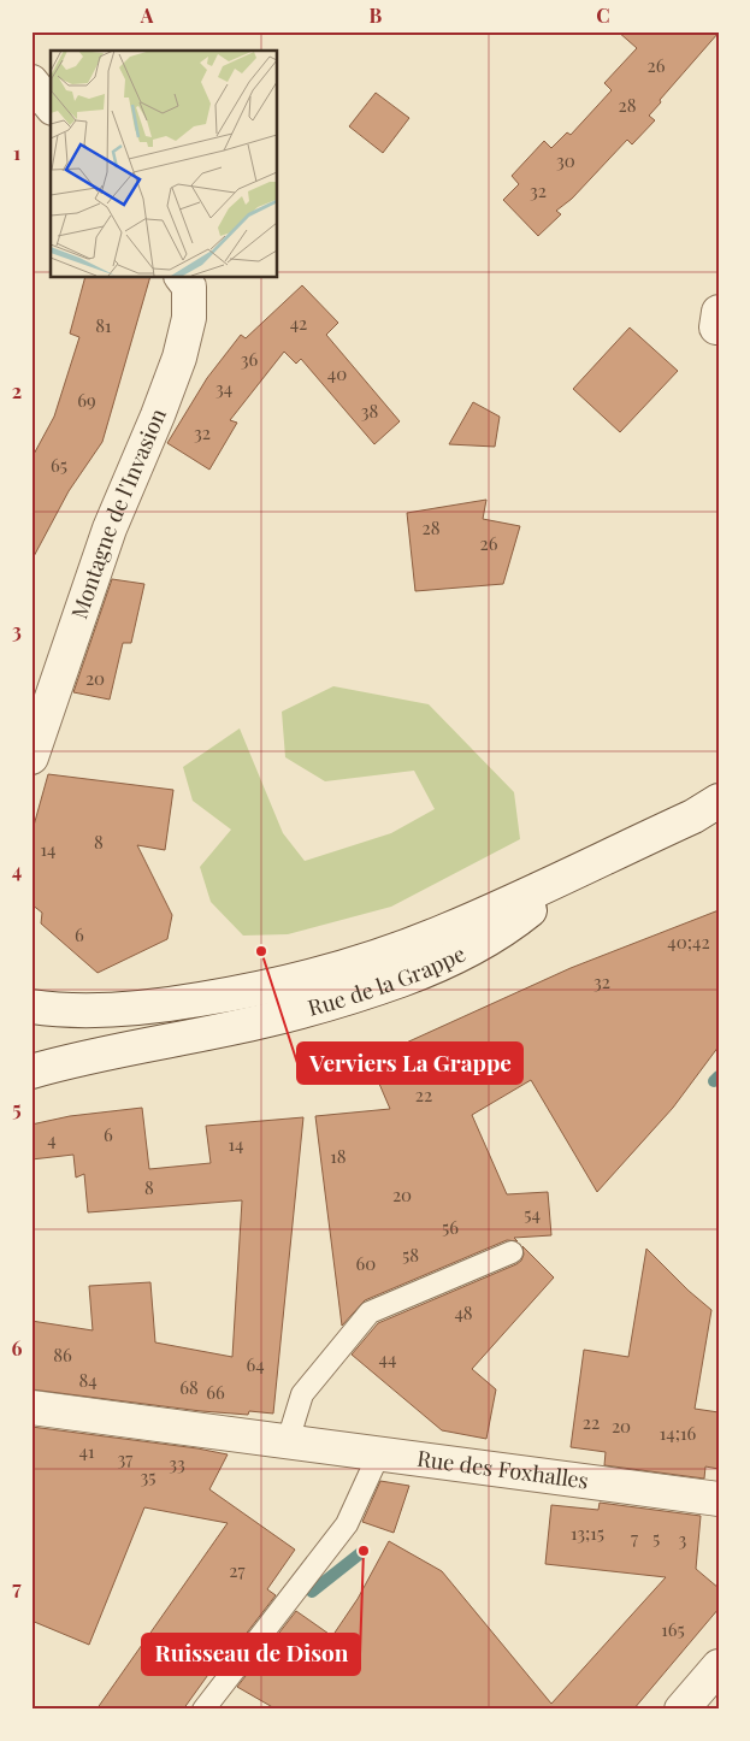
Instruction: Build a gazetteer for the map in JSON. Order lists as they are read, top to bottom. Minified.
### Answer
{"streets":{"street":["Montagne de l'Invasion","Rue de la Grappe","Rue des Foxhalles"]},"places":["Verviers La Grappe","Ruisseau de Dison"],"house_numbers":["26","28","30","32","42","81","36","40","34","69","38","32","65","28","26","20","8","14","6","40;42","32","22","6","4","14","18","8","20","54","56","58","60","48","86","44","64","84","68","66","22","20","14;16","41","37","33","35","13;15","7","5","3","27","165"],"grid":{"columns":["A","B","C"],"rows":["1","2","3","4","5","6","7"]}}
